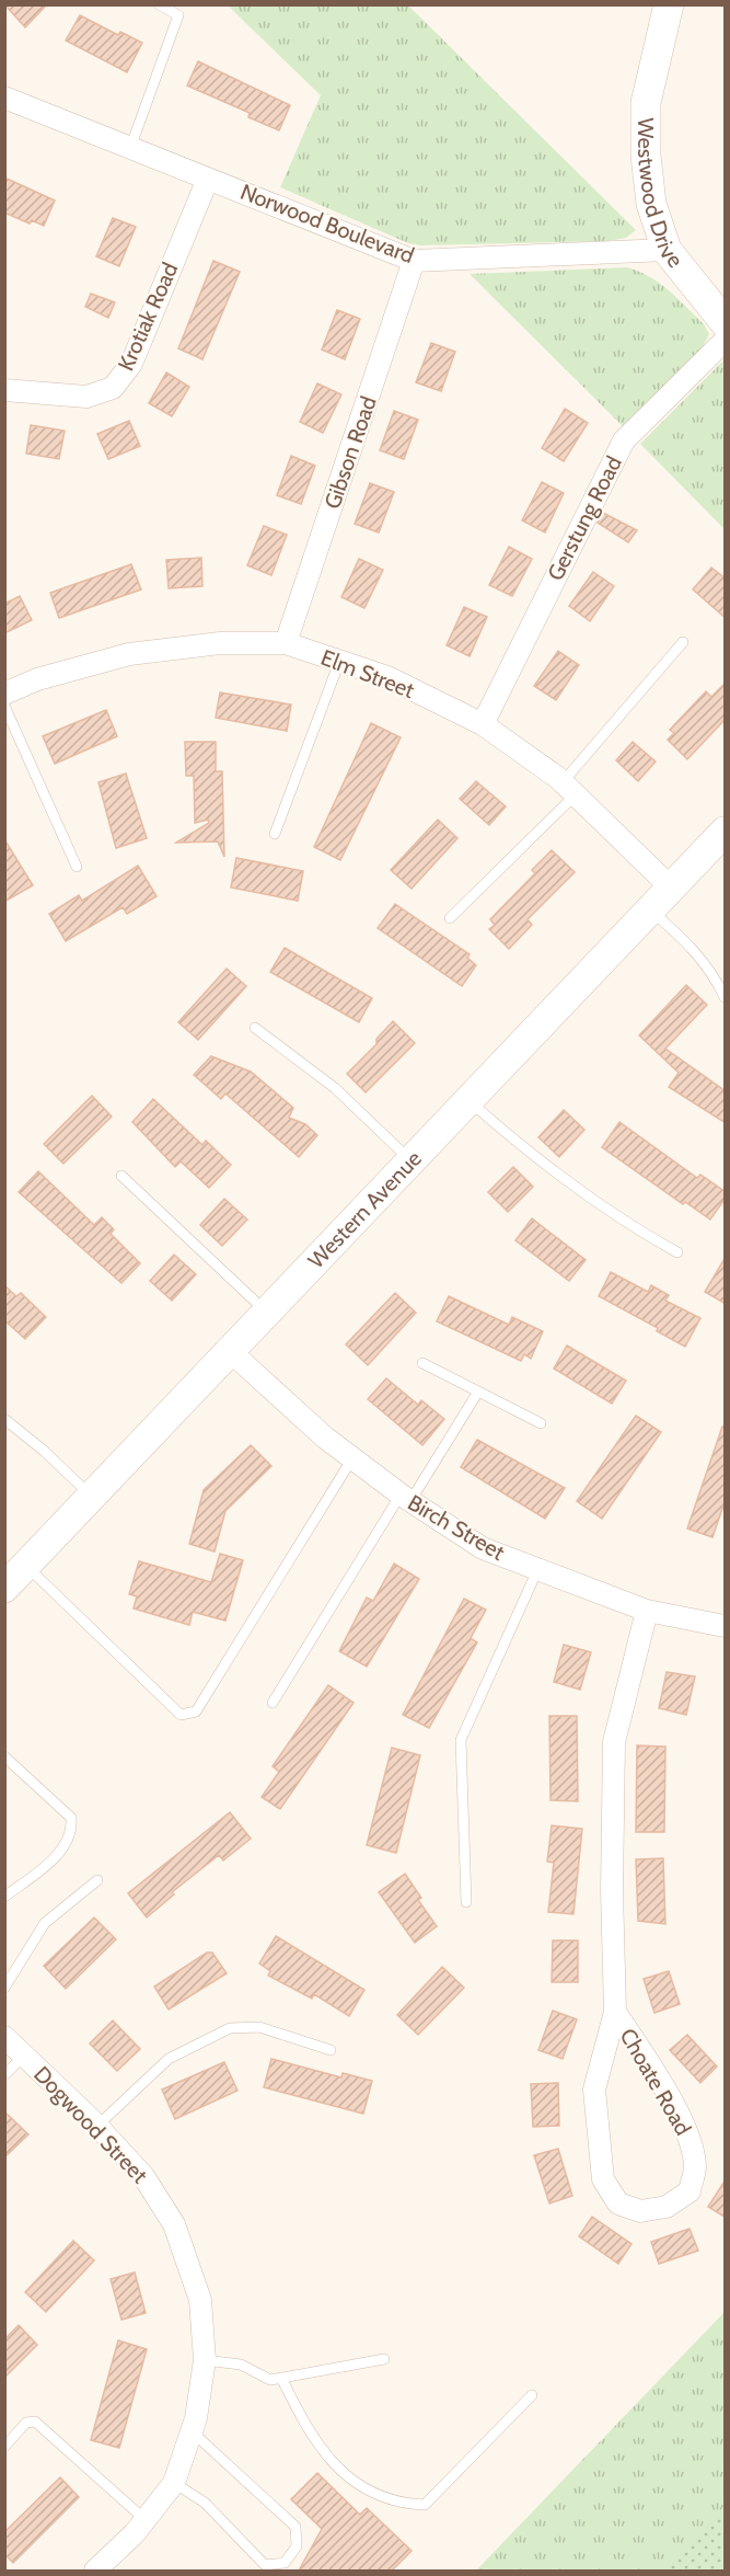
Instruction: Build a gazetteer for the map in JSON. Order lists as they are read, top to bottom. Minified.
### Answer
{"streets":{"main road":["Westwood Drive","Western Avenue"],"street":["Norwood Boulevard","Krotiak Road","Gibson Road","Gerstung Road","Elm Street","Birch Street","Choate Road","Dogwood Street"]},"crossings":[["Westwood Drive","Norwood Boulevard"],["Norwood Boulevard","Krotiak Road"],["Norwood Boulevard","Gibson Road"],["Gibson Road","Elm Street"],["Gerstung Road","Elm Street"],["Elm Street","Western Avenue"],["Western Avenue","Birch Street"],["Birch Street","Choate Road"]]}
